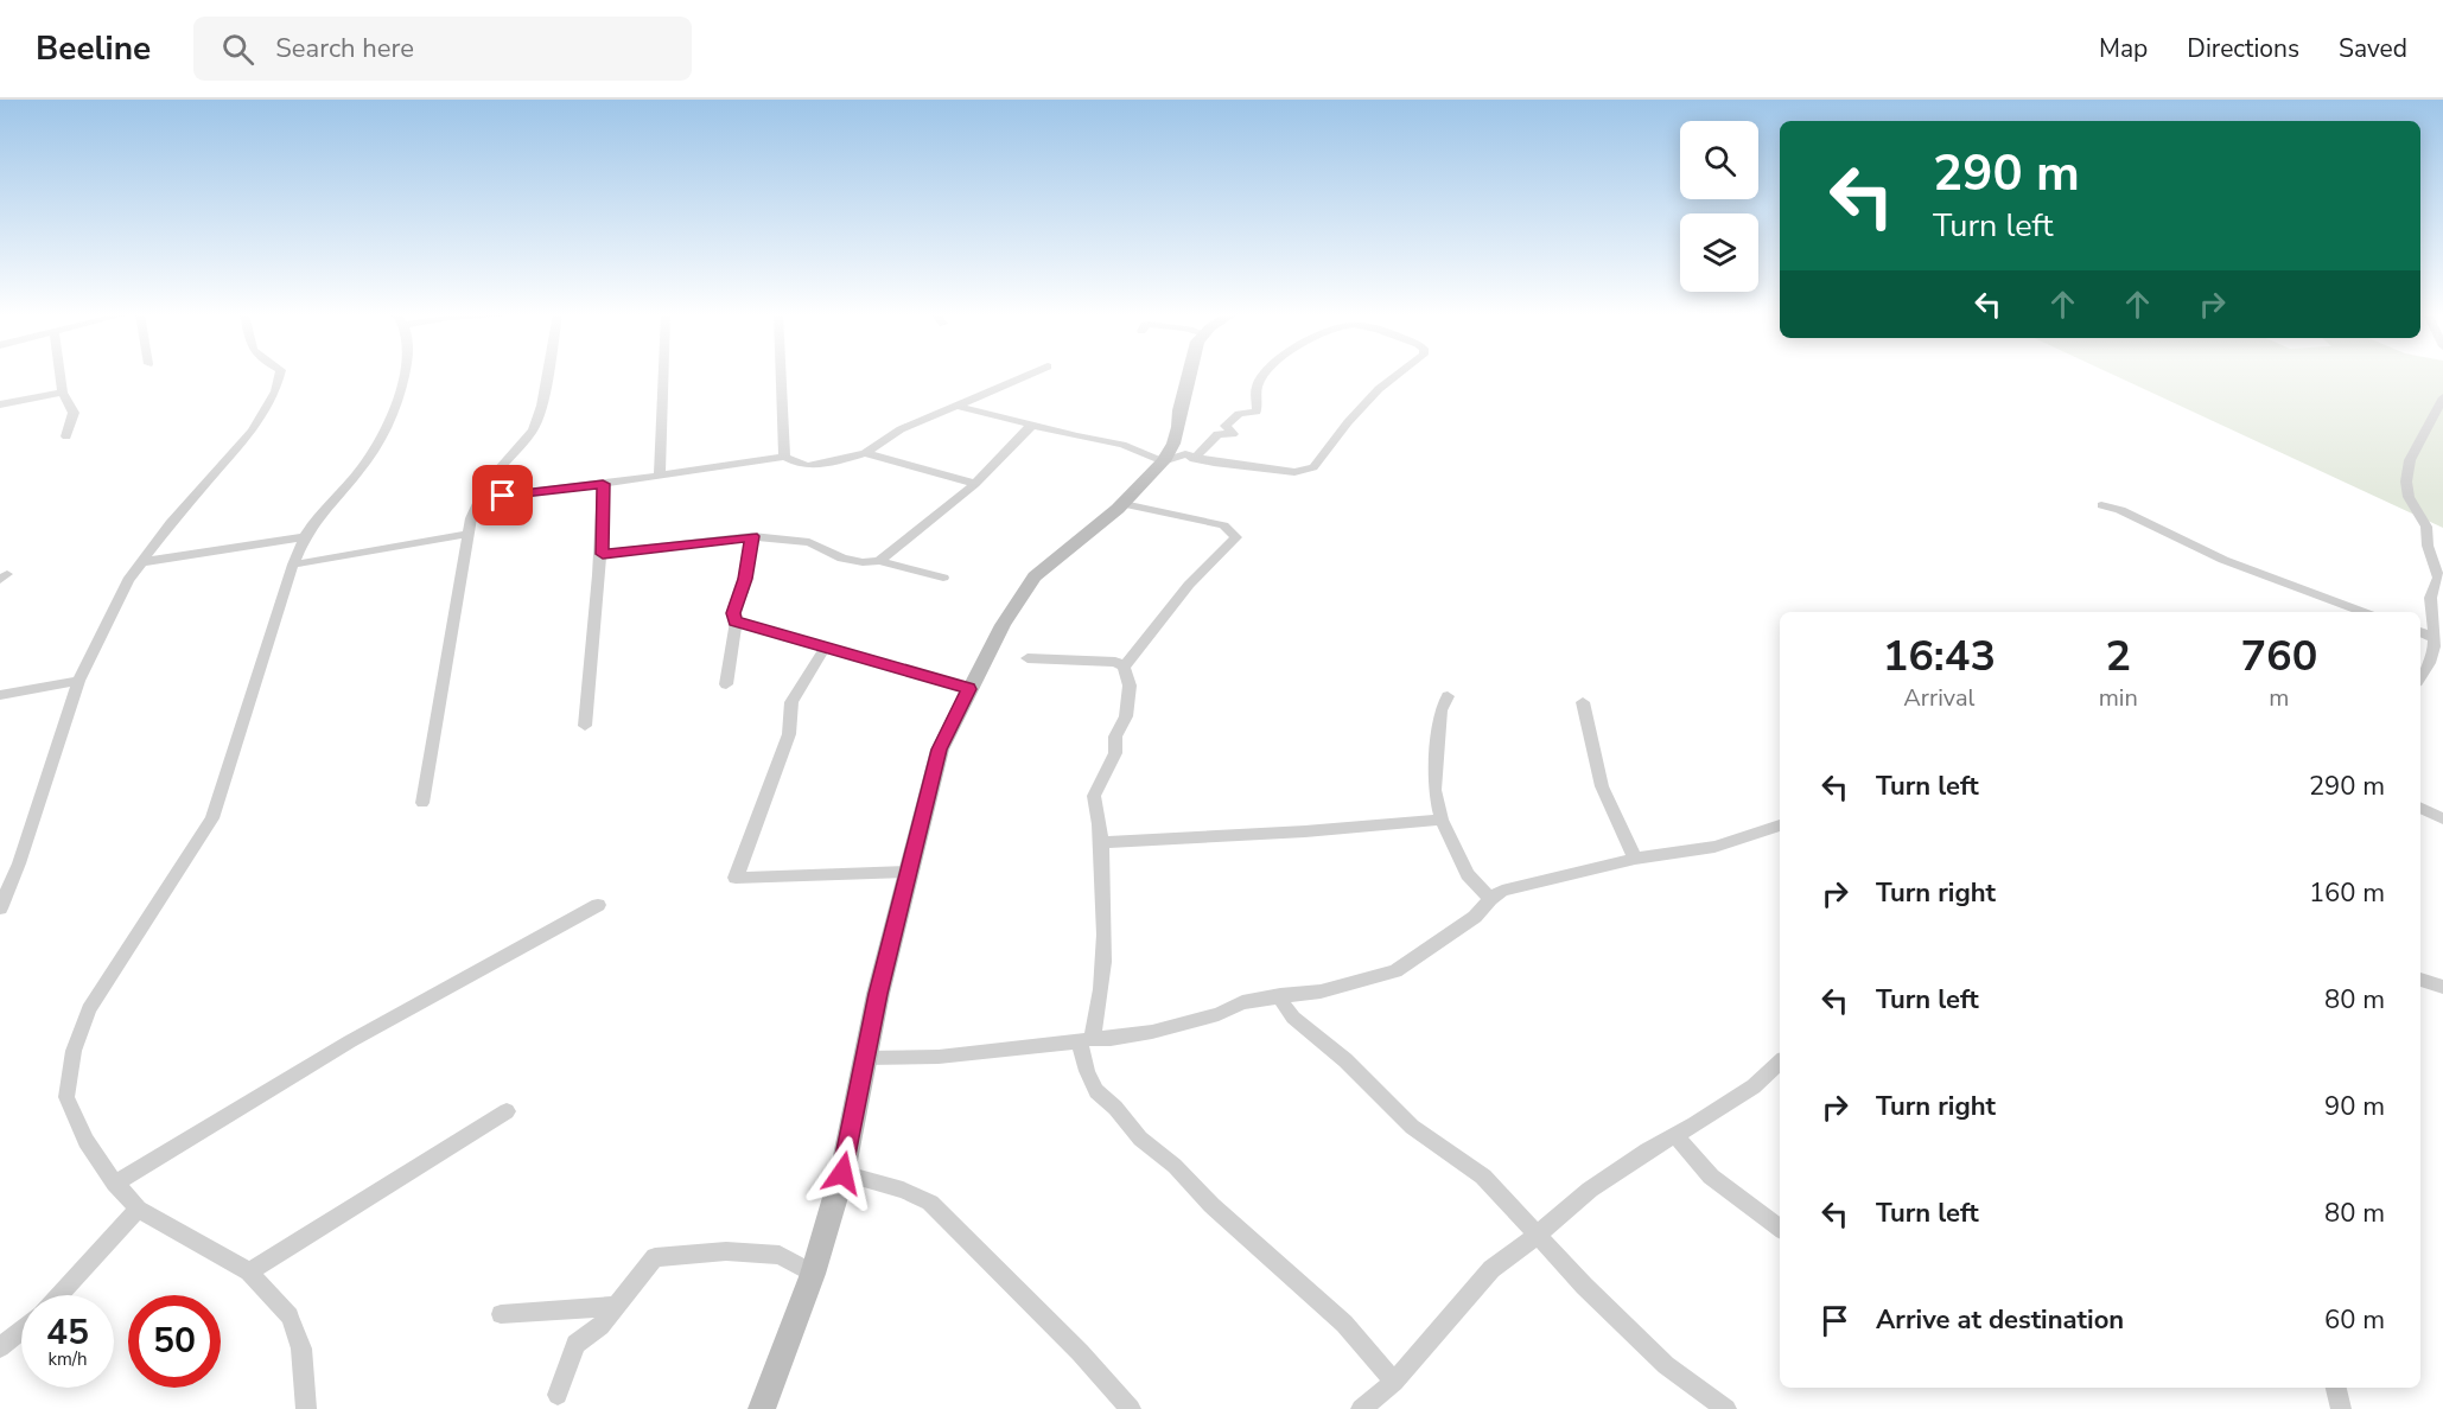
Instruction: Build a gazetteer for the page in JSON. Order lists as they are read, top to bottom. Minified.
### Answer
{"page":{"header":"Beeline","search":"Search here","nav":["Map","Directions","Saved"],"turn":["290 m","Turn left"],"eta":["16:43","Arrival","2","min","760","m"],"list":[{"name":"Turn left","value":"290 m"},{"name":"Turn right","value":"160 m"},{"name":"Turn left","value":"80 m"},{"name":"Turn right","value":"90 m"},{"name":"Turn left","value":"80 m"},{"name":"Arrive at destination","value":"60 m"}],"speed":"45 km/h","limit":"50"}}
